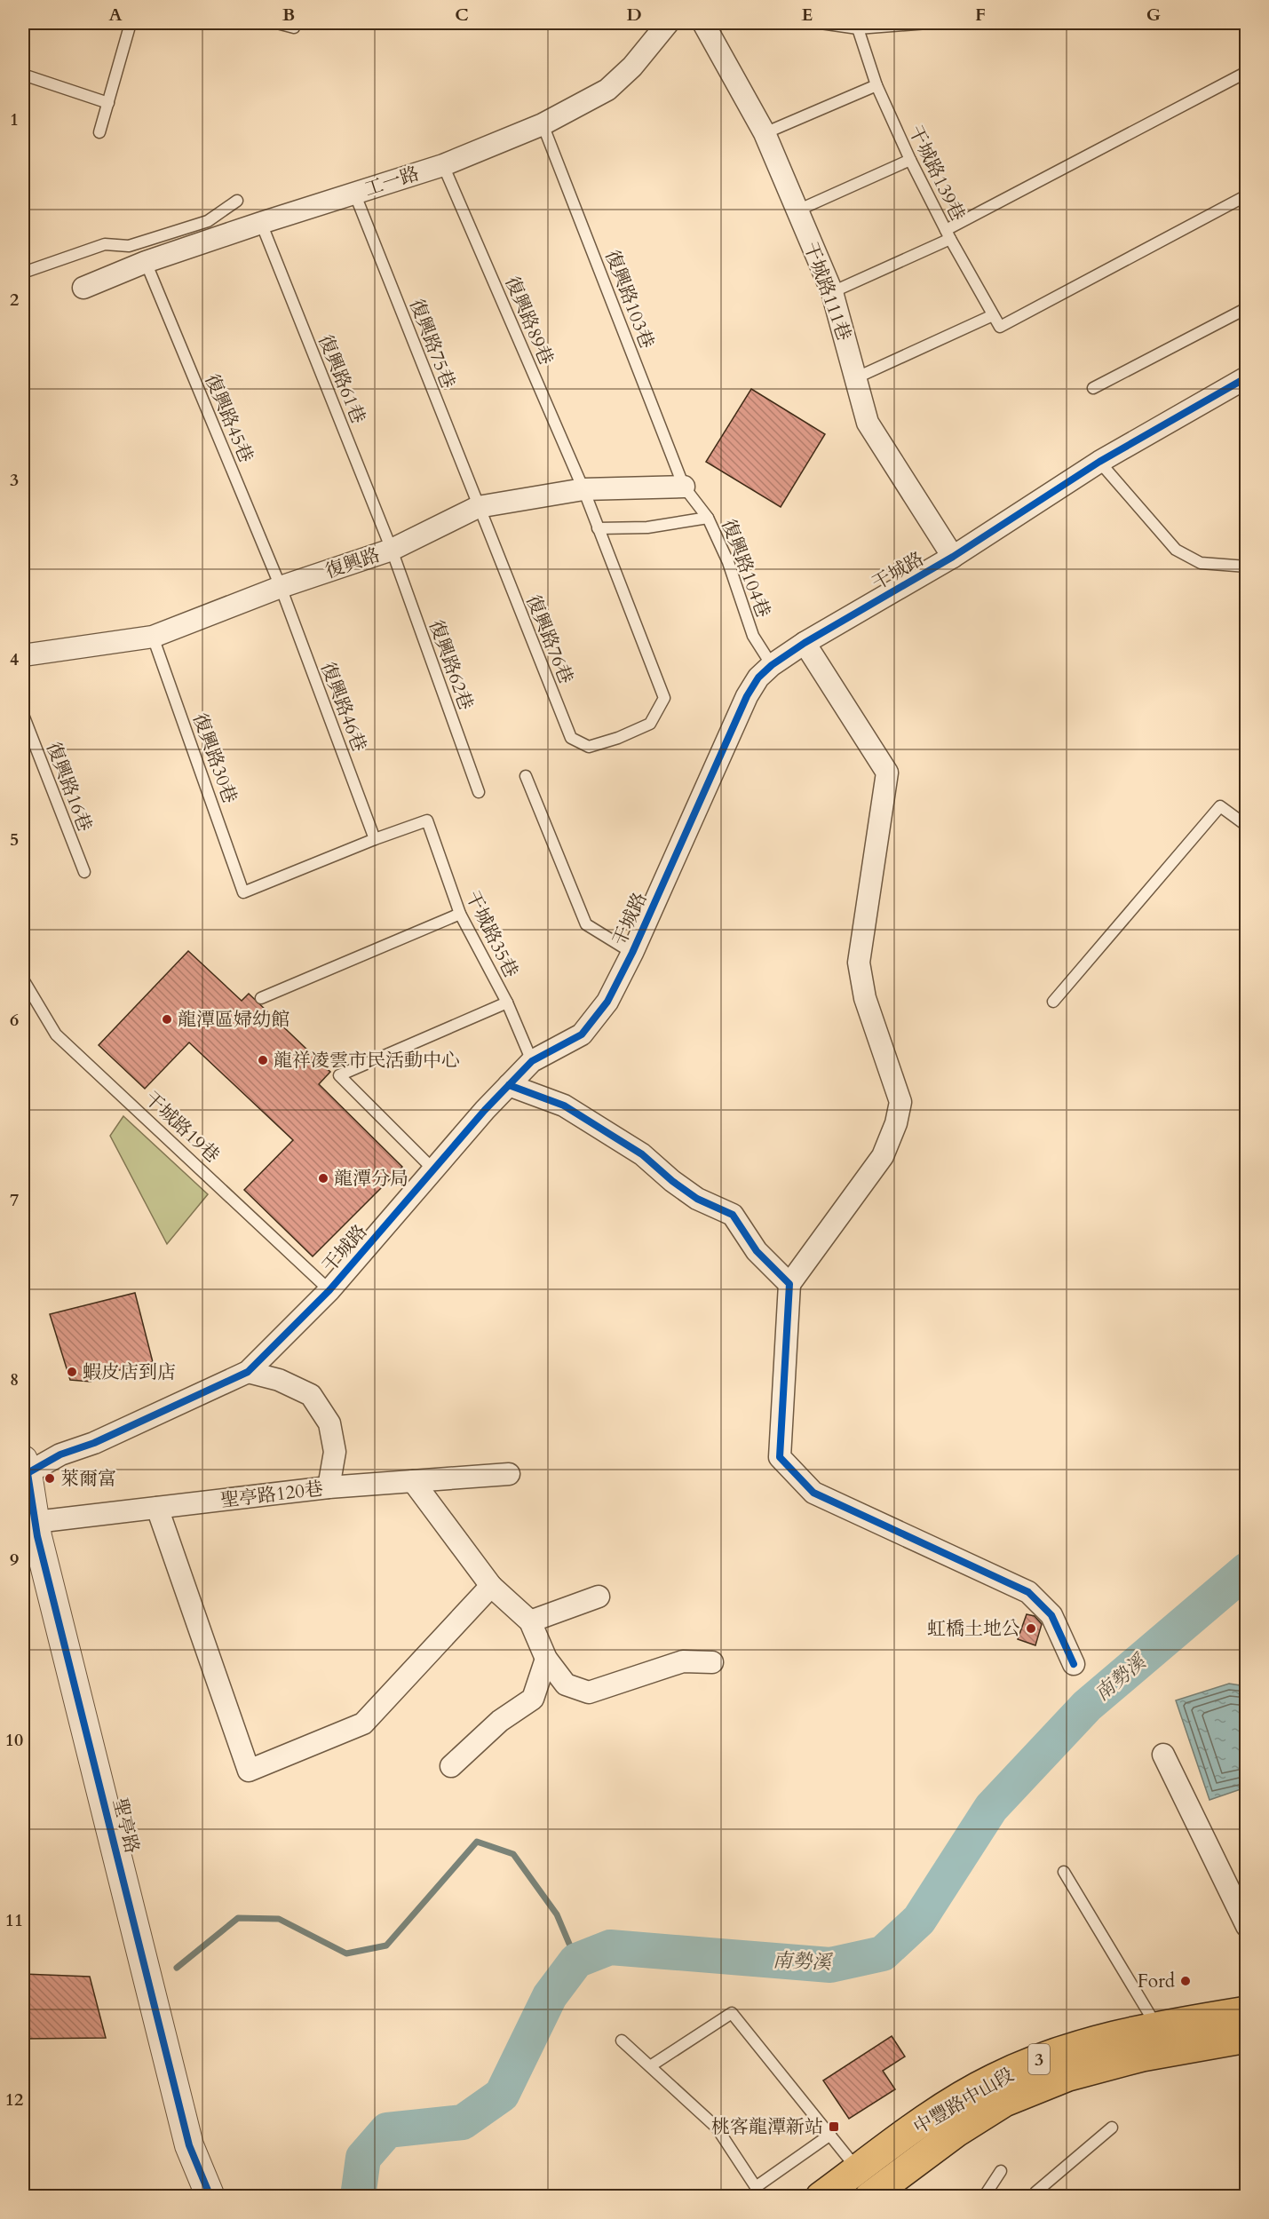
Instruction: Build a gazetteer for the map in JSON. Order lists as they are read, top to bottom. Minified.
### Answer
{"streets":{"main road":["3","中豐路中山段"],"street":["工一路","干城路111巷","復興路","干城路","聖亭路120巷","聖亭路"],"lane":["干城路139巷","復興路103巷","復興路89巷","復興路75巷","復興路61巷","復興路45巷","復興路104巷","復興路76巷","復興路62巷","復興路46巷","復興路30巷","復興路16巷","干城路35巷","干城路19巷"]},"crossings":[["工一路","復興路103巷"],["工一路","復興路89巷"],["工一路","復興路75巷"],["工一路","復興路61巷"],["工一路","復興路45巷"],["干城路111巷","干城路"],["復興路103巷","復興路"],["復興路103巷","復興路104巷"],["復興路89巷","復興路"],["復興路89巷","復興路76巷"],["復興路75巷","復興路"],["復興路75巷","復興路76巷"],["復興路61巷","復興路"],["復興路61巷","復興路62巷"],["復興路45巷","復興路"],["復興路45巷","復興路46巷"],["復興路","復興路104巷"],["復興路","復興路76巷"],["復興路","復興路62巷"],["復興路","復興路46巷"],["復興路","復興路30巷"],["復興路104巷","干城路"],["干城路","干城路35巷"],["干城路","干城路19巷"],["干城路","聖亭路"],["復興路46巷","復興路30巷"],["復興路46巷","干城路35巷"],["復興路30巷","干城路35巷"],["聖亭路120巷","聖亭路"]],"water":["南勢溪"],"places":{"other":["龍潭區婦幼館","龍祥凌雲市民活動中心","龍潭分局","蝦皮店到店","萊爾富","虹橋土地公","Ford"],"transit":["桃客龍潭新站"]},"grid":{"columns":["A","B","C","D","E","F","G"],"rows":["1","2","3","4","5","6","7","8","9","10","11","12"]}}
